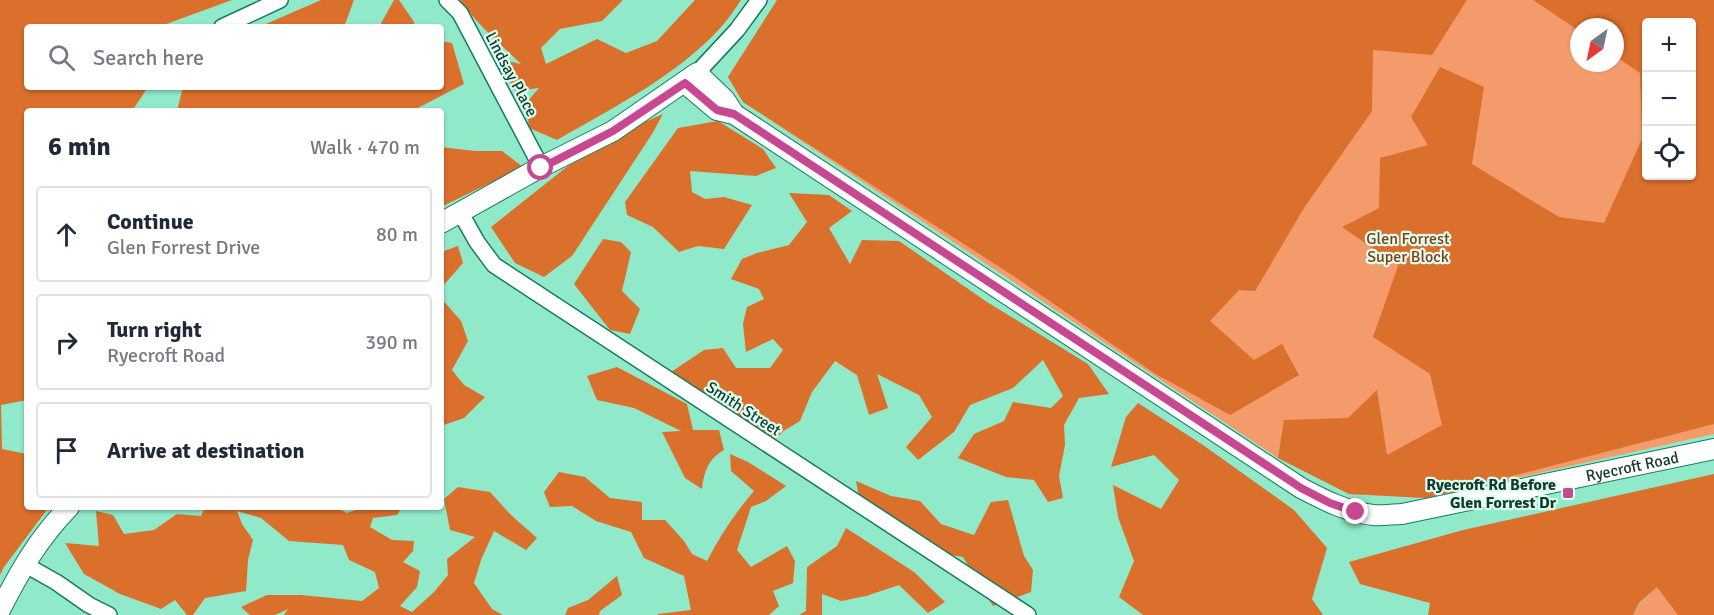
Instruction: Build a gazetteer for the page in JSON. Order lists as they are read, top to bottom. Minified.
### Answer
{"streets":{"street":["Lindsay Place","Smith Street","Ryecroft Road"]},"parks":["Glen Forrest Super Block"],"places":{"transit":["Ryecroft Rd Before Glen Forrest Dr"]},"north":"bottom left","page":{"map_buttons":["+","−"],"search":"Search here","heading":["6 min","Walk · 470 m"],"list":[["Continue","Glen Forrest Drive","80 m"],["Turn right","Ryecroft Road","390 m"],"Arrive at destination"]}}
